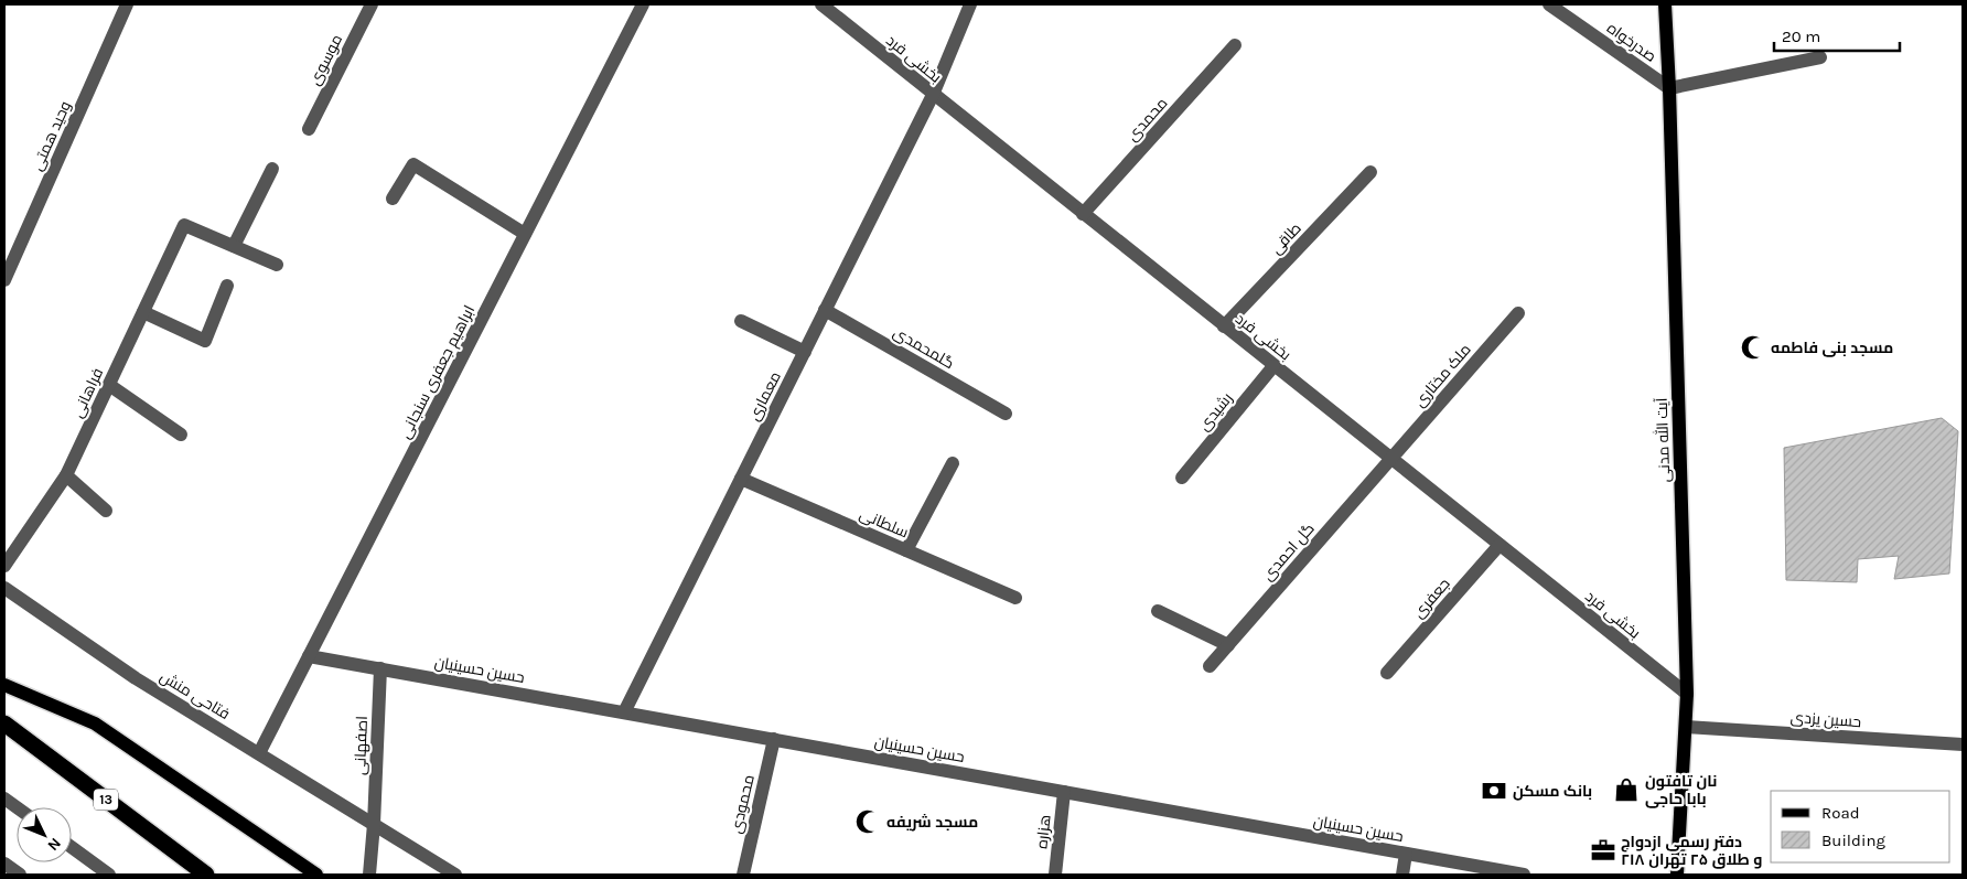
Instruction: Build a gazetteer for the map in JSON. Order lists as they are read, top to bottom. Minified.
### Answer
{"streets":{"highway":["13"],"main road":["آیت الله مدنی"],"street":["صدرخواه","بخشی فرد","موسوی","محمدی","وحید همتی","طاقی","گلمحمدی","ابراهیم جعفری سنجانی","ملک مختاری","فراهانی","معماری","رشیدی","سلطانی","گل احمدی","جعفری","حسین حسینیان","فتاحی منش","حسین یزدی","اصفهانی","محمودی","هزاره"]},"crossings":[["صدرخواه","آیت الله مدنی"],["بخشی فرد","محمدی"],["بخشی فرد","طاقی"],["بخشی فرد","ملک مختاری"],["بخشی فرد","معماری"],["بخشی فرد","رشیدی"],["بخشی فرد","آیت الله مدنی"],["بخشی فرد","گل احمدی"],["بخشی فرد","جعفری"],["گلمحمدی","معماری"],["ابراهیم جعفری سنجانی","حسین حسینیان"],["ابراهیم جعفری سنجانی","فتاحی منش"],["ملک مختاری","گل احمدی"],["معماری","سلطانی"],["معماری","حسین حسینیان"],["آیت الله مدنی","حسین یزدی"],["حسین حسینیان","اصفهانی"],["حسین حسینیان","محمودی"],["حسین حسینیان","هزاره"],["فتاحی منش","اصفهانی"]],"places":{"mosque":["مسجد بنی فاطمه","مسجد شریفه"],"shop":["نان تافتون بابا حاجی"],"bank":["بانک مسکن"],"office":["دفتر رسمی ازدواج ۲۱۸ و طلاق ۲۵ تهران"]},"legend":["Road","Building"],"scale_bar":"20 m","north":"bottom right"}
